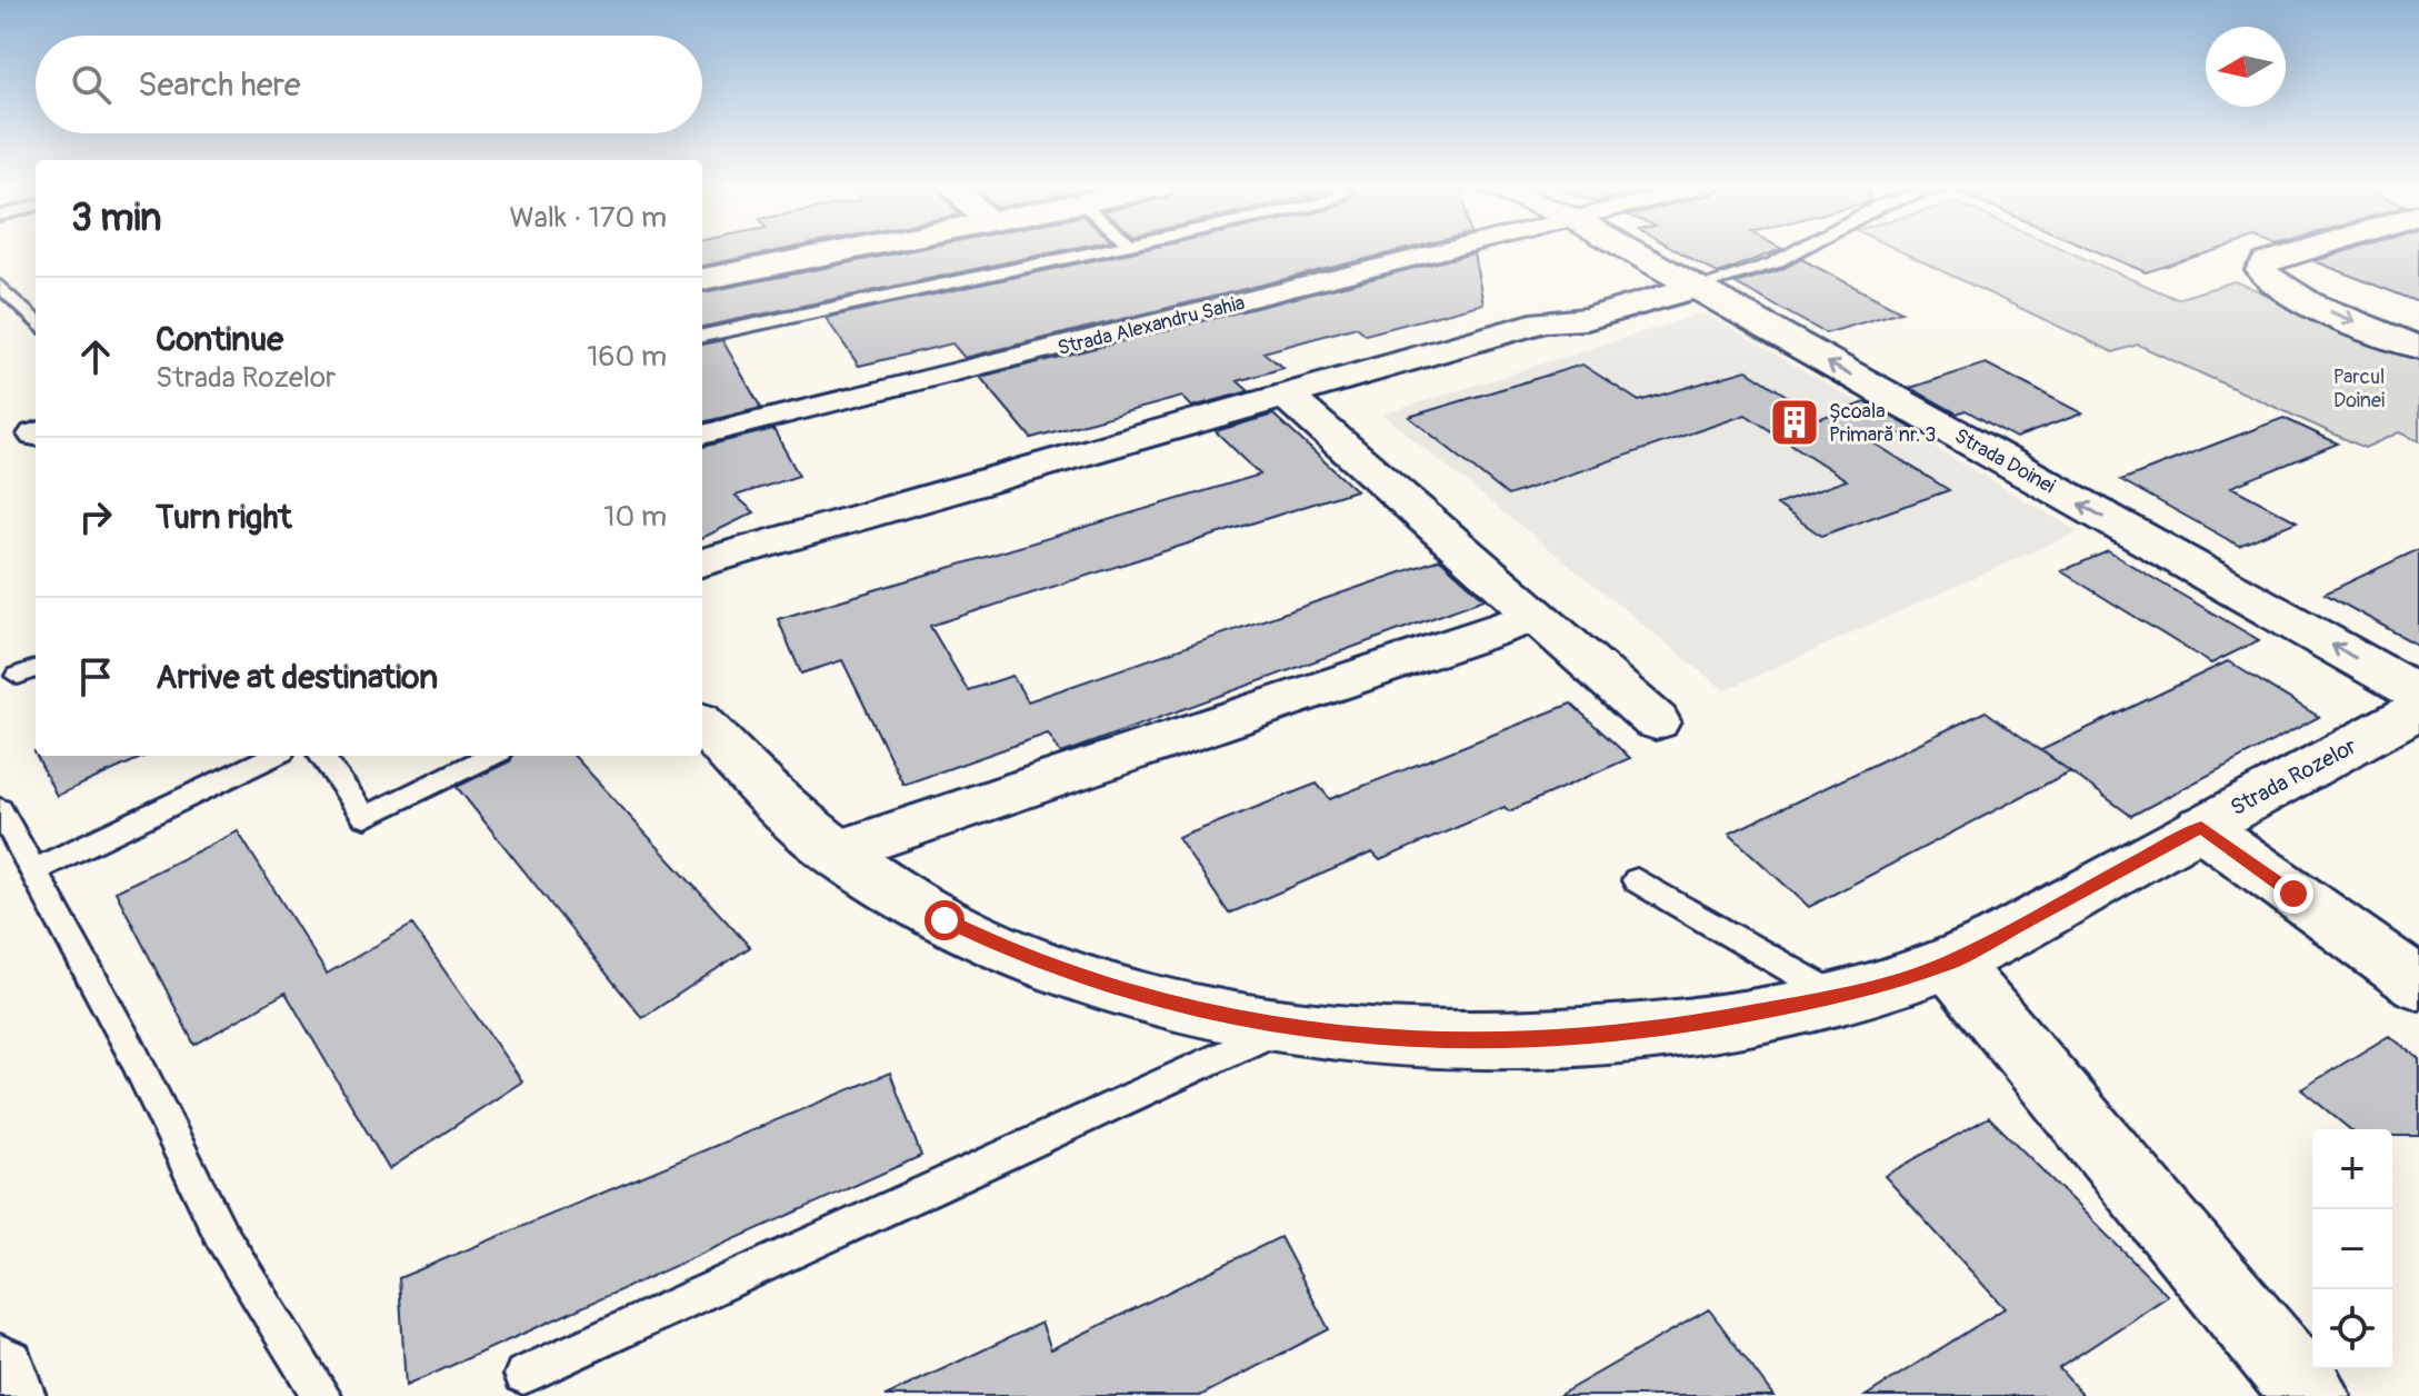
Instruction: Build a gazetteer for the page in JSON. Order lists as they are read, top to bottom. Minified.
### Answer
{"streets":{"street":["Strada Alexandru Sahia","Strada Doinei","Strada Rozelor"]},"parks":["Parcul Doinei"],"places":{"building":["Școala Primară nr. 3"]},"north":"left","page":{"search":"Search here","heading":["3 min","Walk · 170 m"],"list":[["Continue","Strada Rozelor","160 m"],["Turn right","10 m"],"Arrive at destination"],"map_buttons":["+","−"]}}
